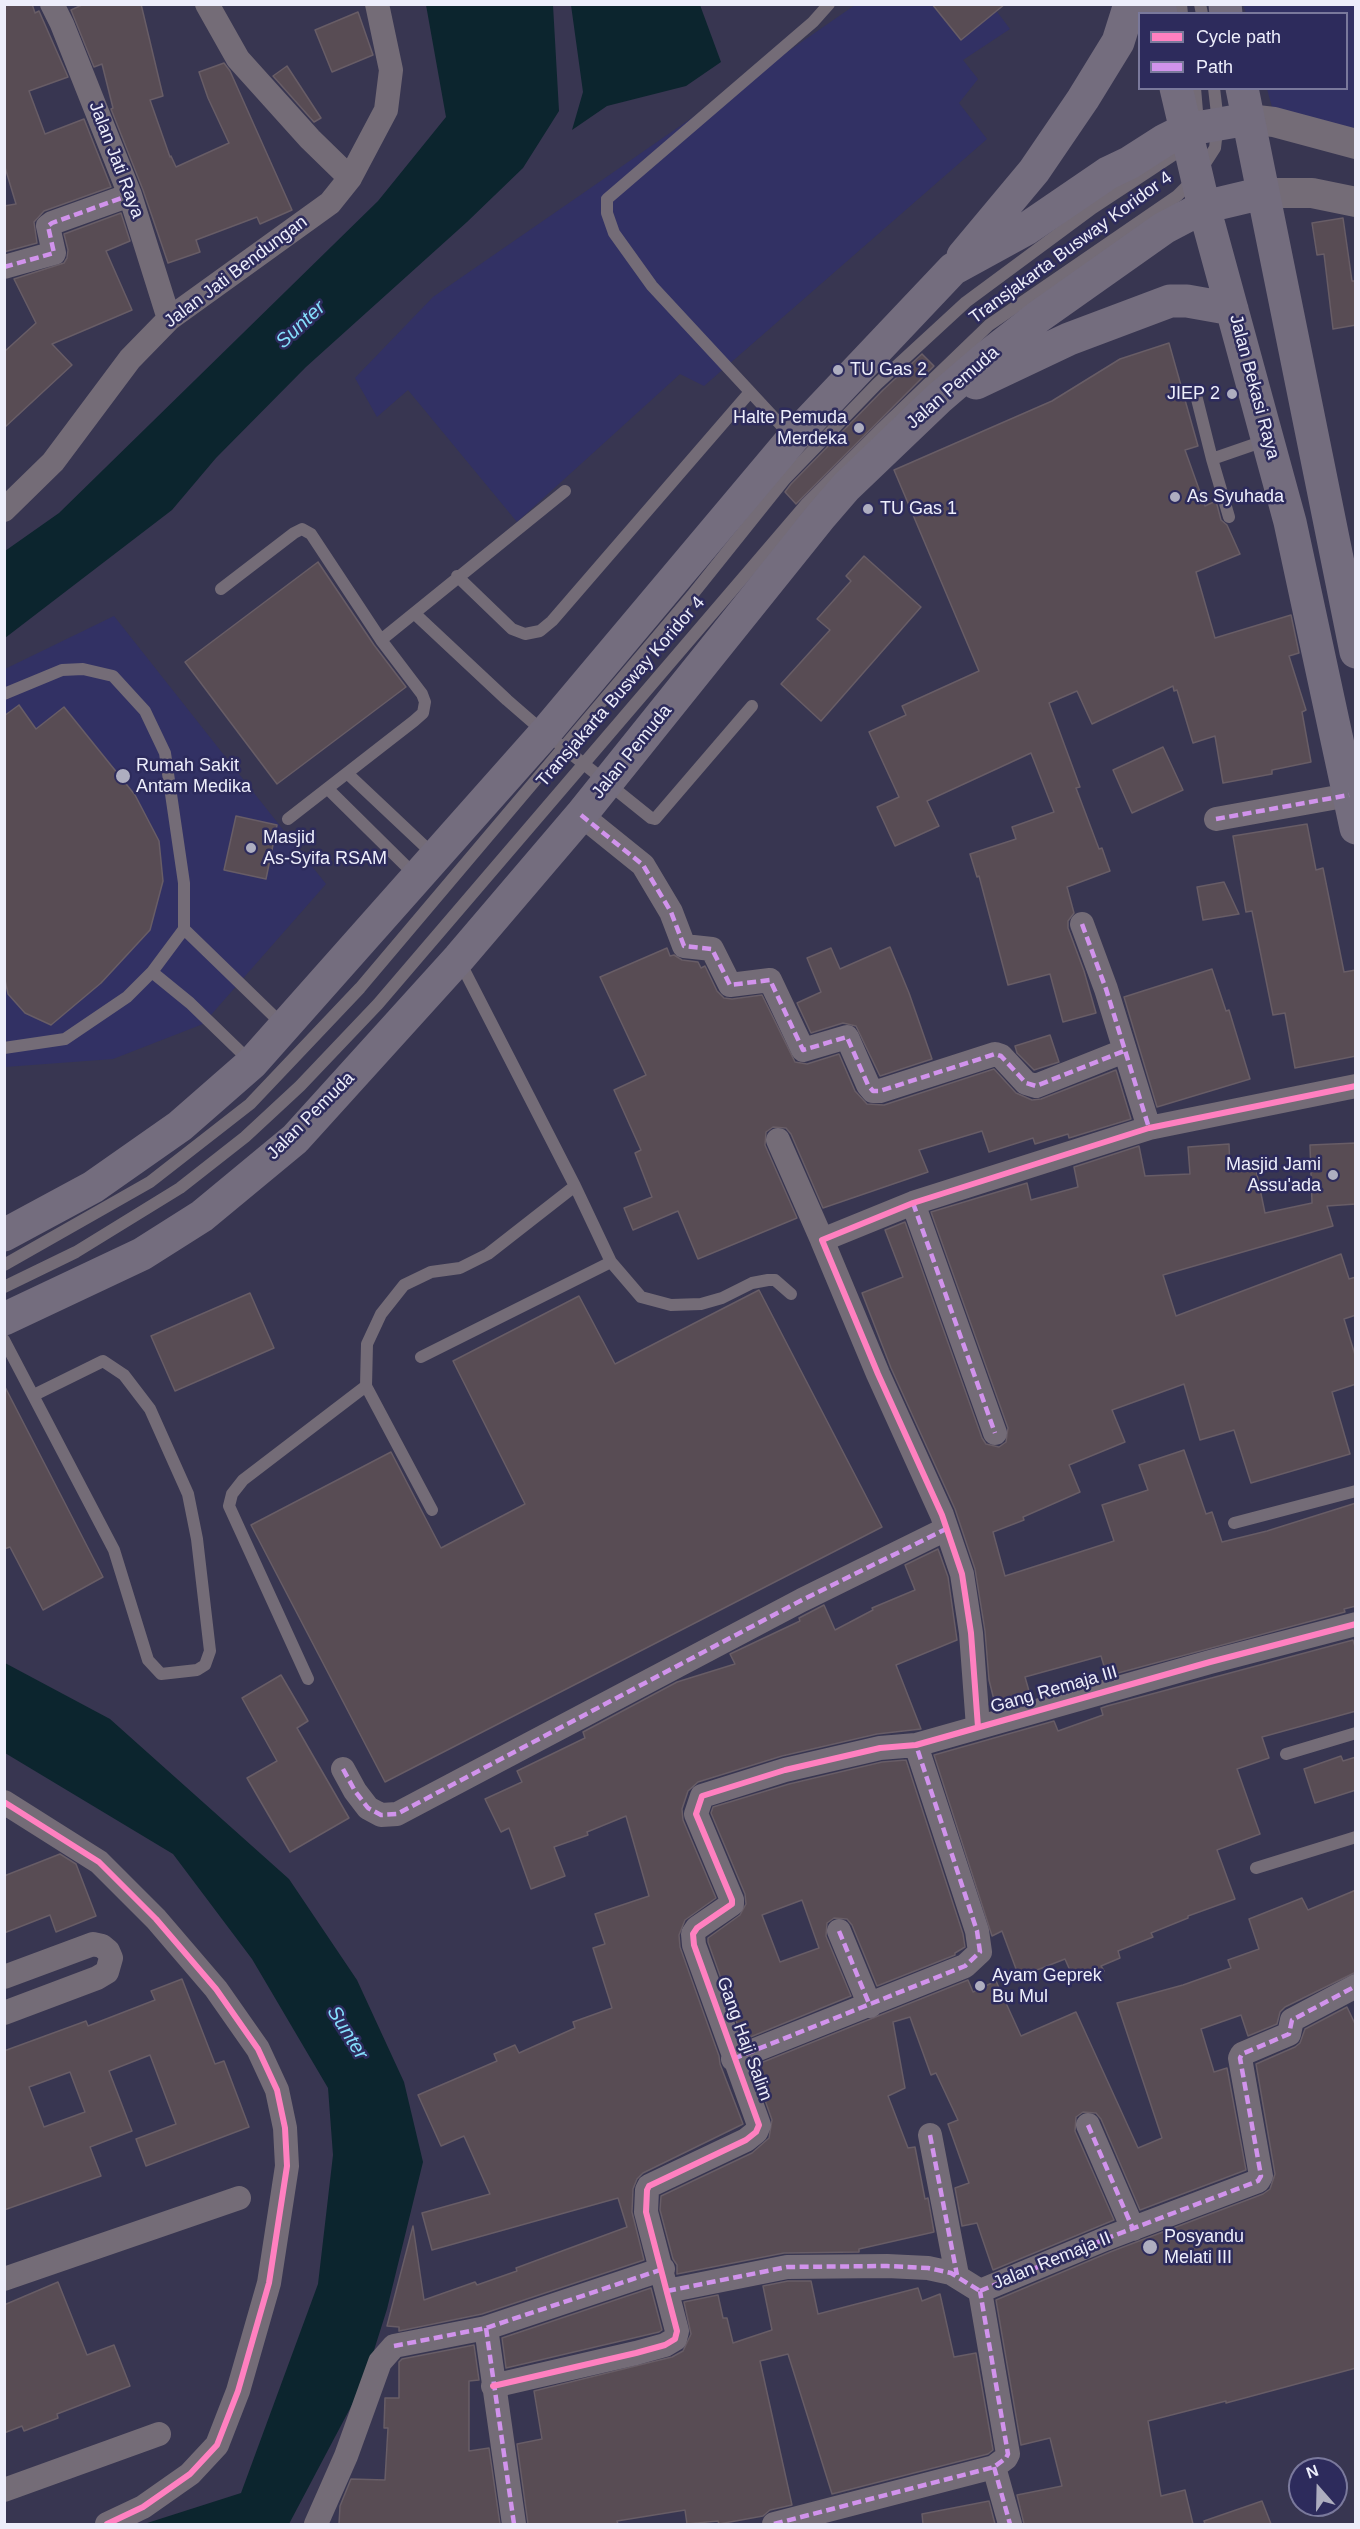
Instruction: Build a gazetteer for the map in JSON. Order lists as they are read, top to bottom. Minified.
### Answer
{"streets":{"main road":["Jalan Bekasi Raya","Jalan Pemuda"],"street":["Jalan Jati Raya","Jalan Jati Bendungan","Gang Remaja III","Gang Haji Salim","Jalan Remaja II"],"lane":["Transjakarta Busway Koridor 4"]},"crossings":[["Jalan Jati Raya","Jalan Jati Bendungan"],["Transjakarta Busway Koridor 4","Jalan Bekasi Raya"],["Transjakarta Busway Koridor 4","Jalan Pemuda"],["Jalan Bekasi Raya","Jalan Pemuda"],["Gang Remaja III","Gang Haji Salim"]],"water":["Sunter"],"places":["TU Gas 2","JIEP 2","Halte Pemuda Merdeka","As Syuhada","TU Gas 1","Rumah Sakit Antam Medika","Masjid As-Syifa RSAM","Masjid Jami Assu'ada","Ayam Geprek Bu Mul","Posyandu Melati III"],"legend":["Cycle path","Path"],"north":"top"}
